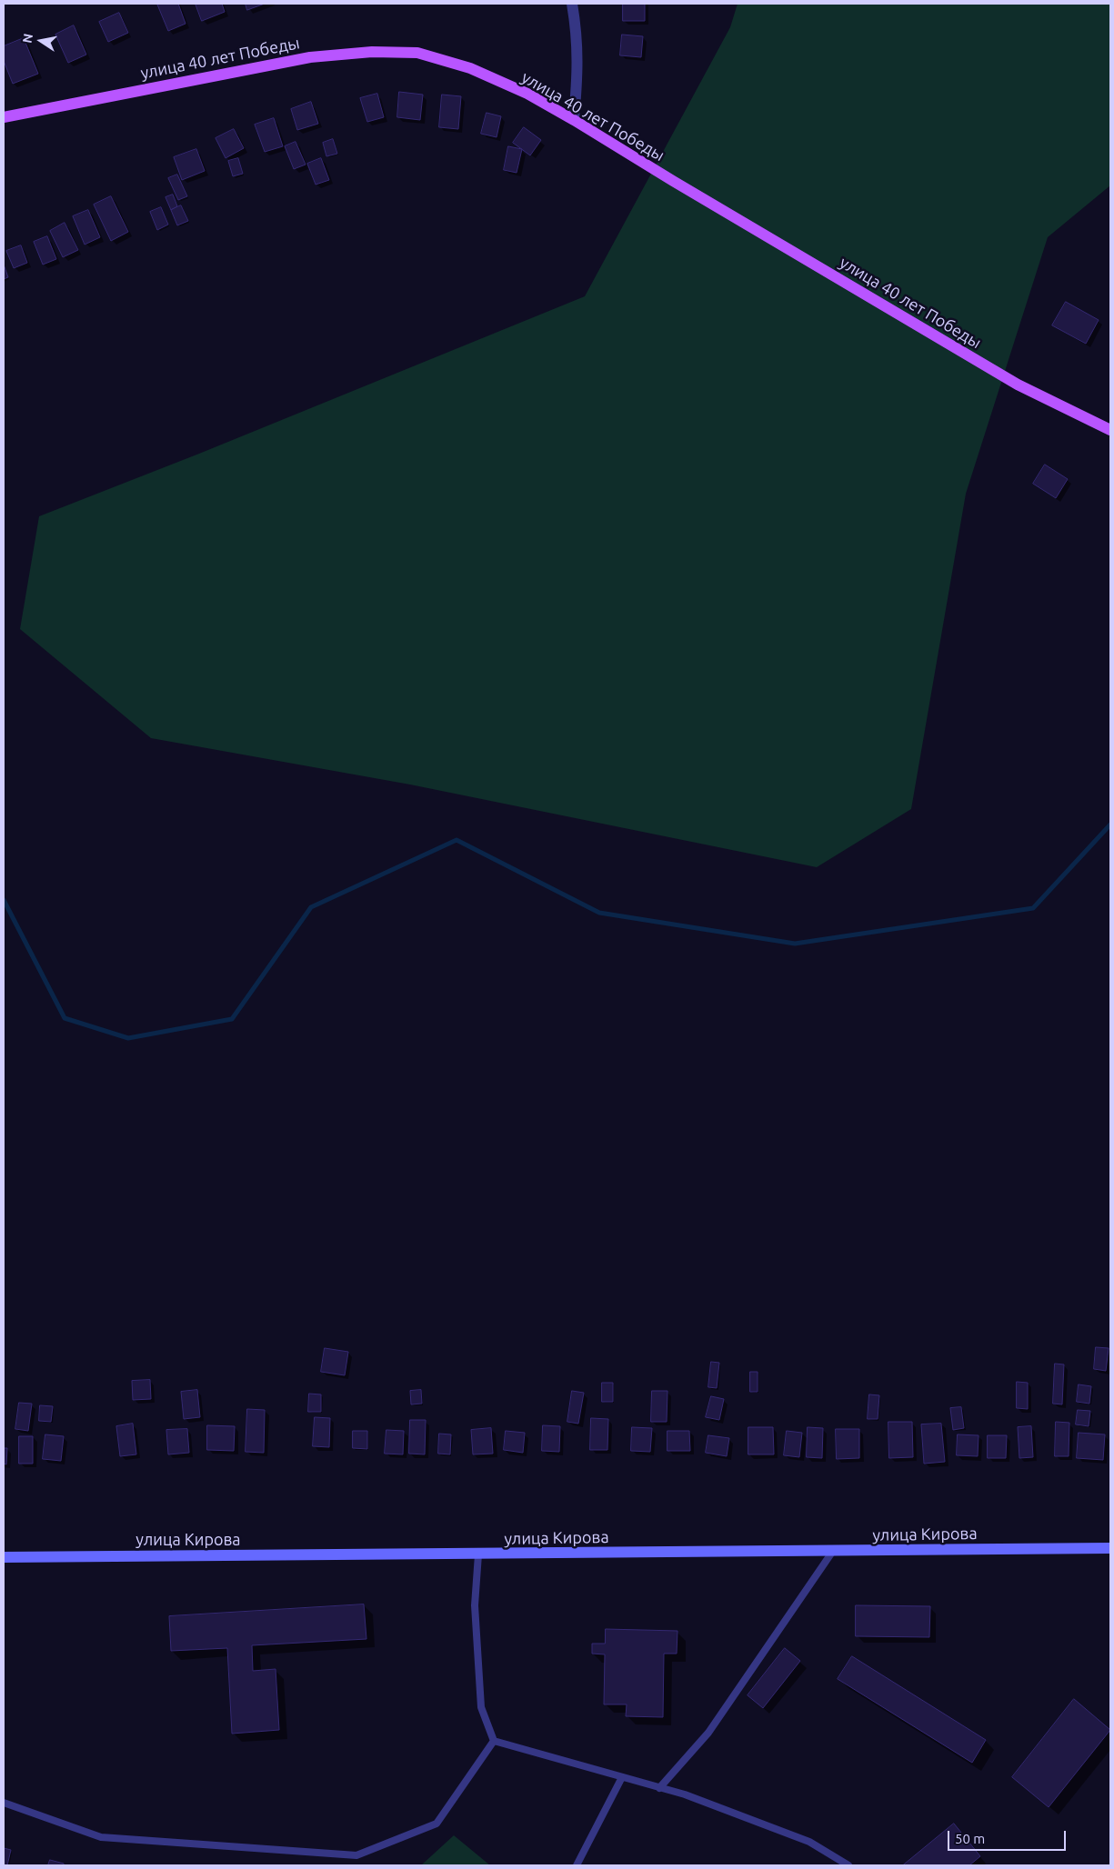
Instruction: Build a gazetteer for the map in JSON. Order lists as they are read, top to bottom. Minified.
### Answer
{"streets":{"main road":["улица 40 лет Победы"],"street":["улица Кирова"]},"scale_bar":"50 m","north":"left"}
